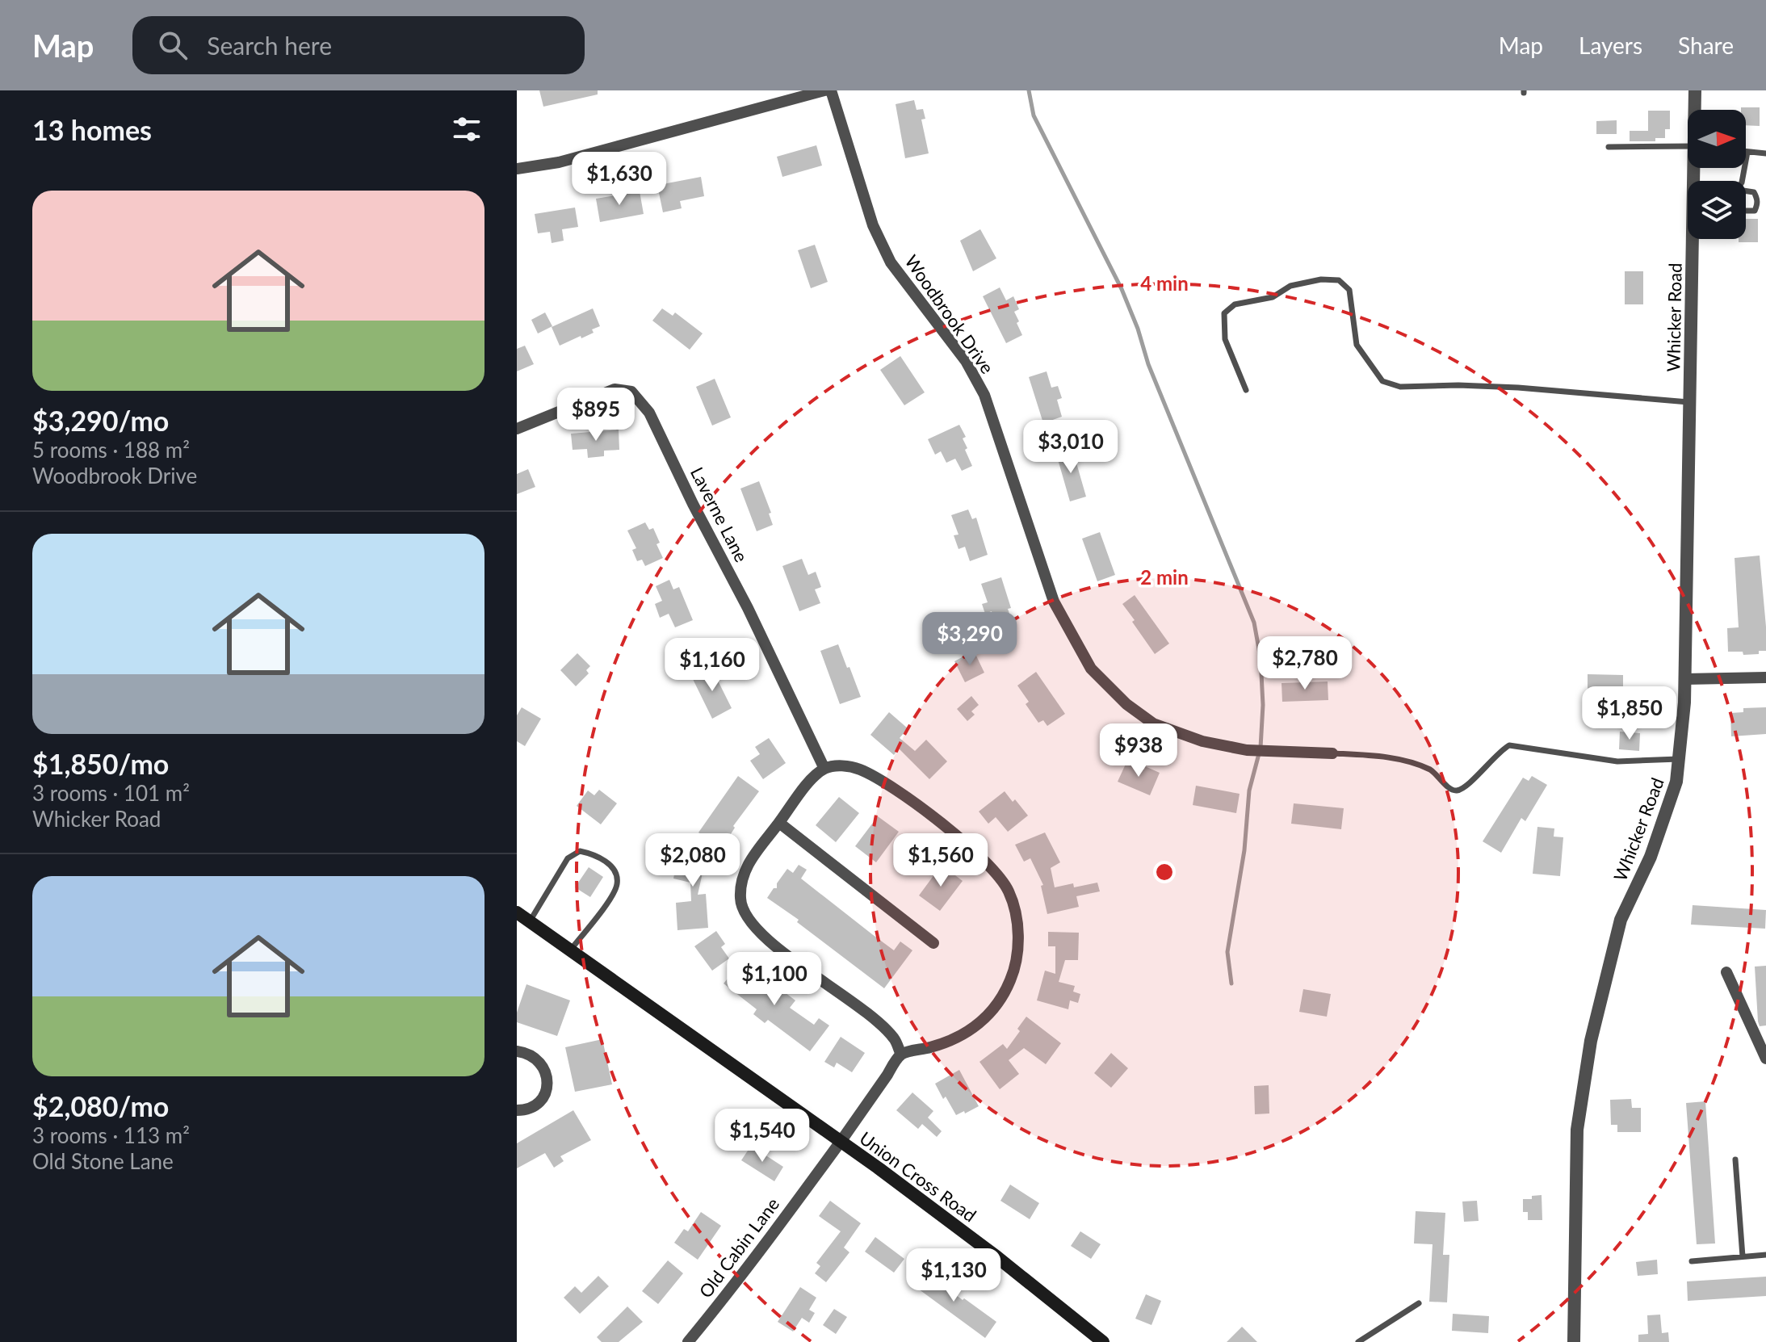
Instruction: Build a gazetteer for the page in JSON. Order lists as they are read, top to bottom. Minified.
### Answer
{"streets":{"main road":["Union Cross Road"],"street":["Woodbrook Drive","Whicker Road","Laverne Lane","Old Cabin Lane"]},"crossings":[["Union Cross Road","Old Cabin Lane"]],"north":"right","page":{"header":"Map","search":"Search here","nav":["Map","Layers","Share"],"heading":"13 homes","price":["$1,630","$895","$3,010","$3,290","$2,780","$1,160","$1,850","$938","$2,080","$1,560","$1,100","$1,540","$1,130"],"list":[{"name":"$3,290/mo","note":"5 rooms · 188 m² · Woodbrook Drive"},{"name":"$1,850/mo","note":"3 rooms · 101 m² · Whicker Road"},{"name":"$2,080/mo","note":"3 rooms · 113 m² · Old Stone Lane"}]},"rings":["4 min","2 min"]}
